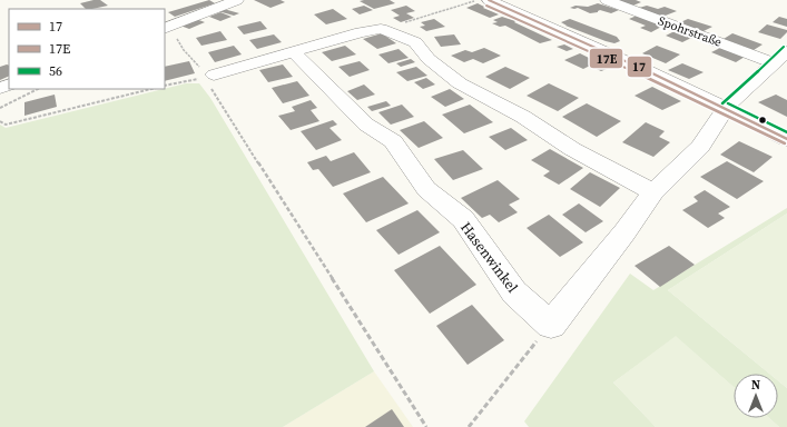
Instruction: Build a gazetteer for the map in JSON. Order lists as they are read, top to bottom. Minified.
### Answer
{"streets":{"street":["Spohrstraße","Hasenwinkel"]},"lines":["transit line 17","transit line 17E","transit line 56"],"legend":["17","17E","56"],"north":"top"}
